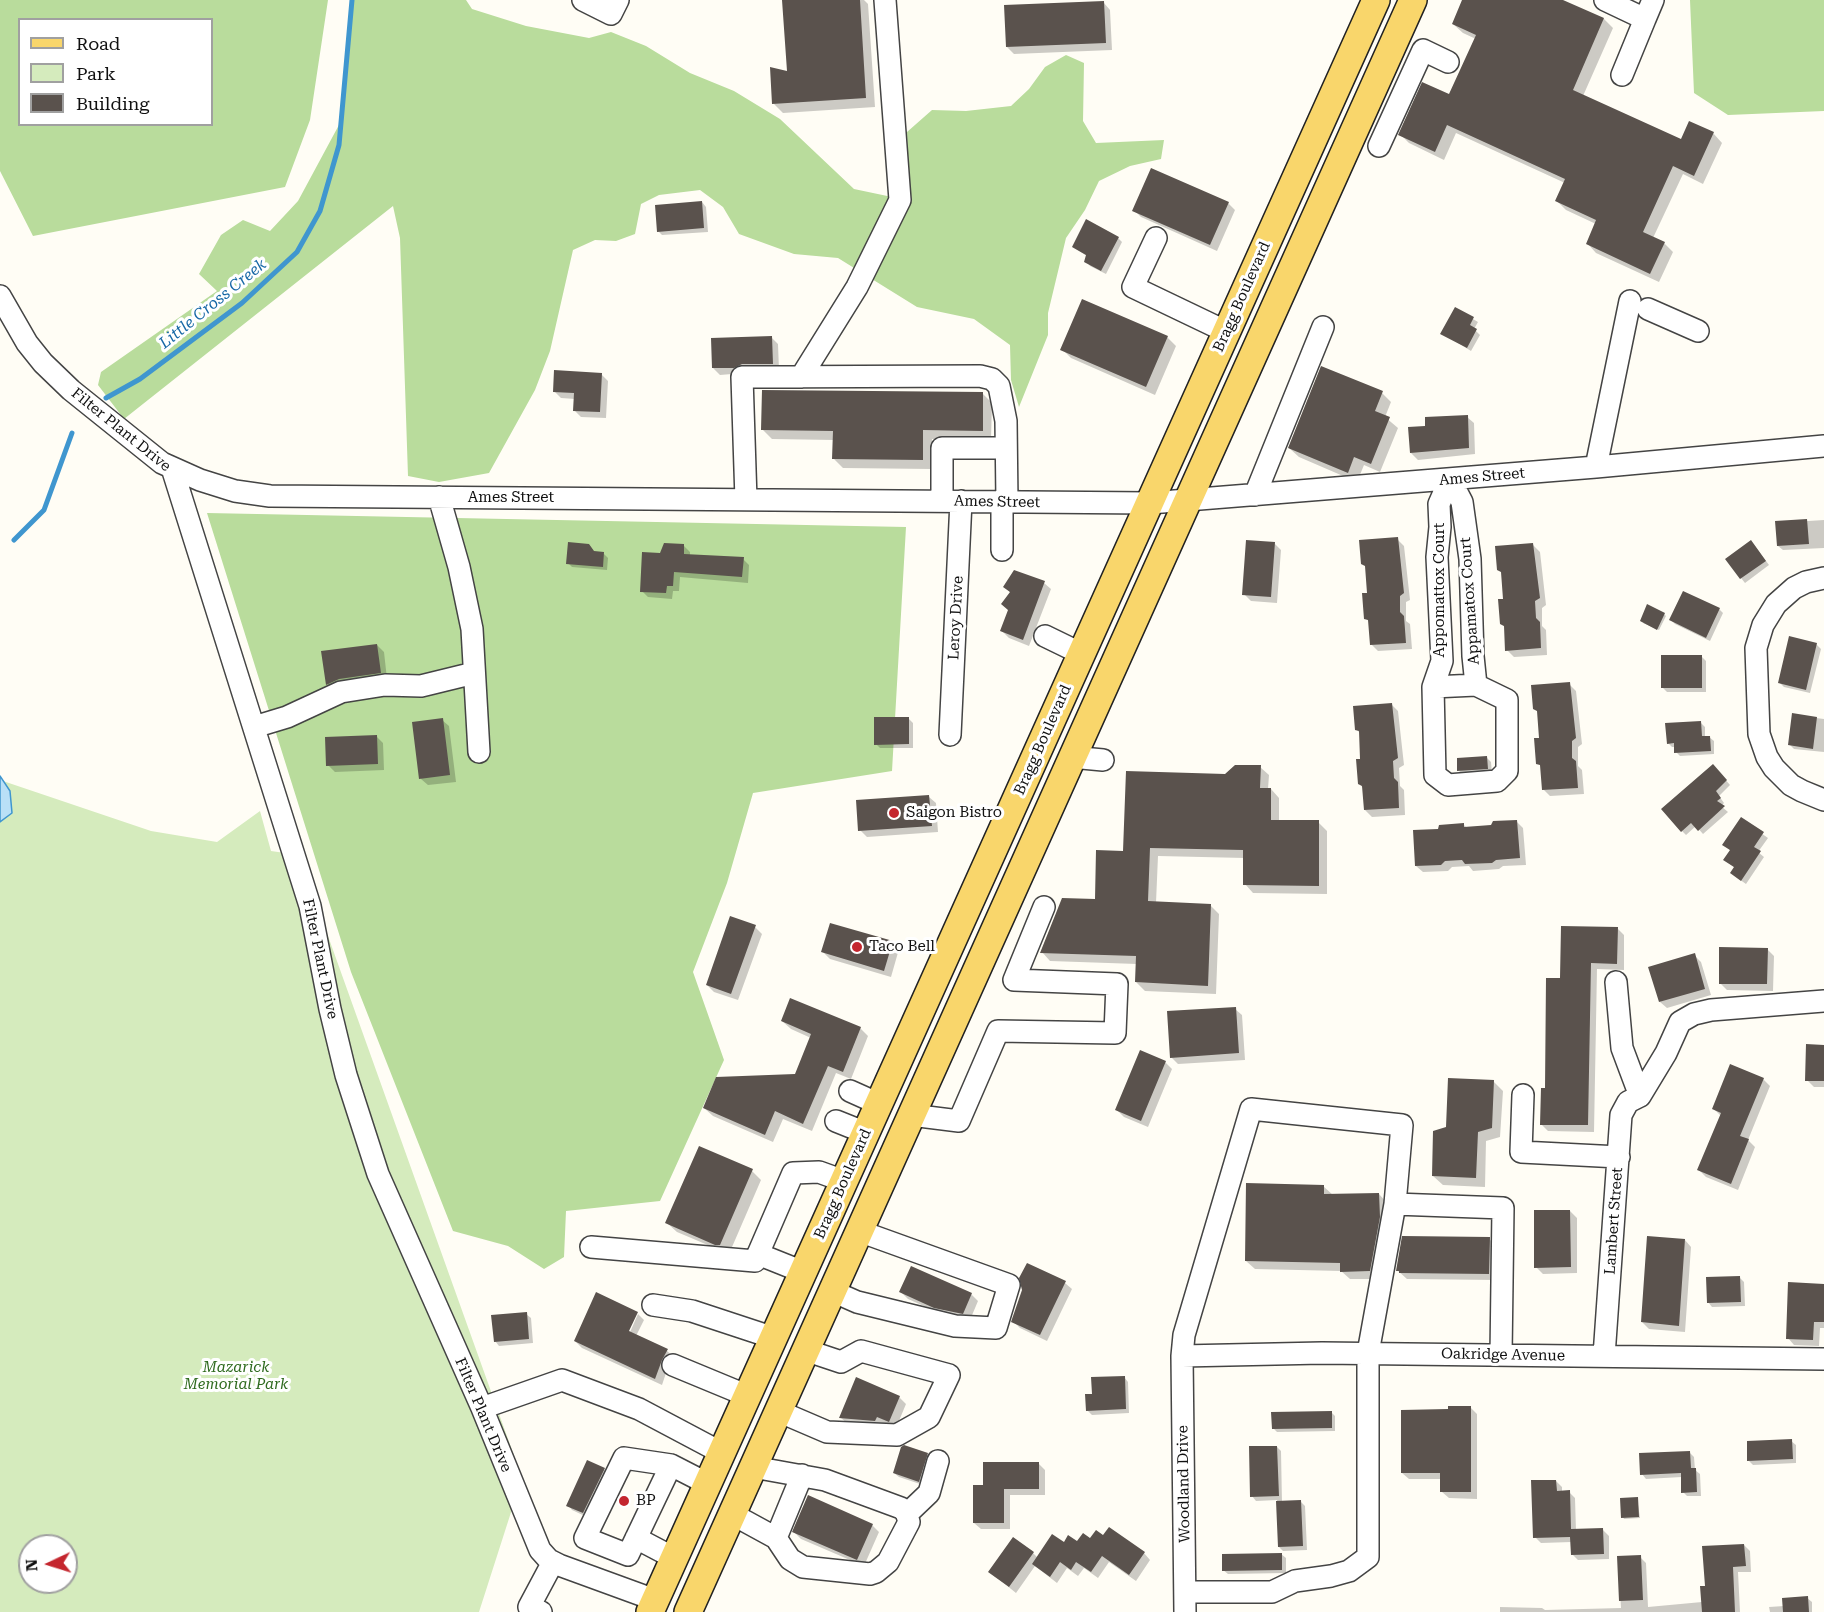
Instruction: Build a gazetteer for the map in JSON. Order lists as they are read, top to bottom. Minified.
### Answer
{"streets":{"main road":["Bragg Boulevard"],"street":["Filter Plant Drive","Ames Street","Appomattox Court","Appamatox Court","Leroy Drive","Lambert Street","Oakridge Avenue","Woodland Drive"]},"crossings":[["Bragg Boulevard","Ames Street"],["Filter Plant Drive","Ames Street"],["Ames Street","Appomattox Court"],["Ames Street","Appamatox Court"],["Ames Street","Leroy Drive"],["Appomattox Court","Appamatox Court"],["Lambert Street","Oakridge Avenue"],["Oakridge Avenue","Woodland Drive"]],"water":["Little Cross Creek"],"parks":["Mazarick Memorial Park"],"places":["Saigon Bistro","Taco Bell","BP"],"legend":["Road","Park","Building"],"north":"left"}
